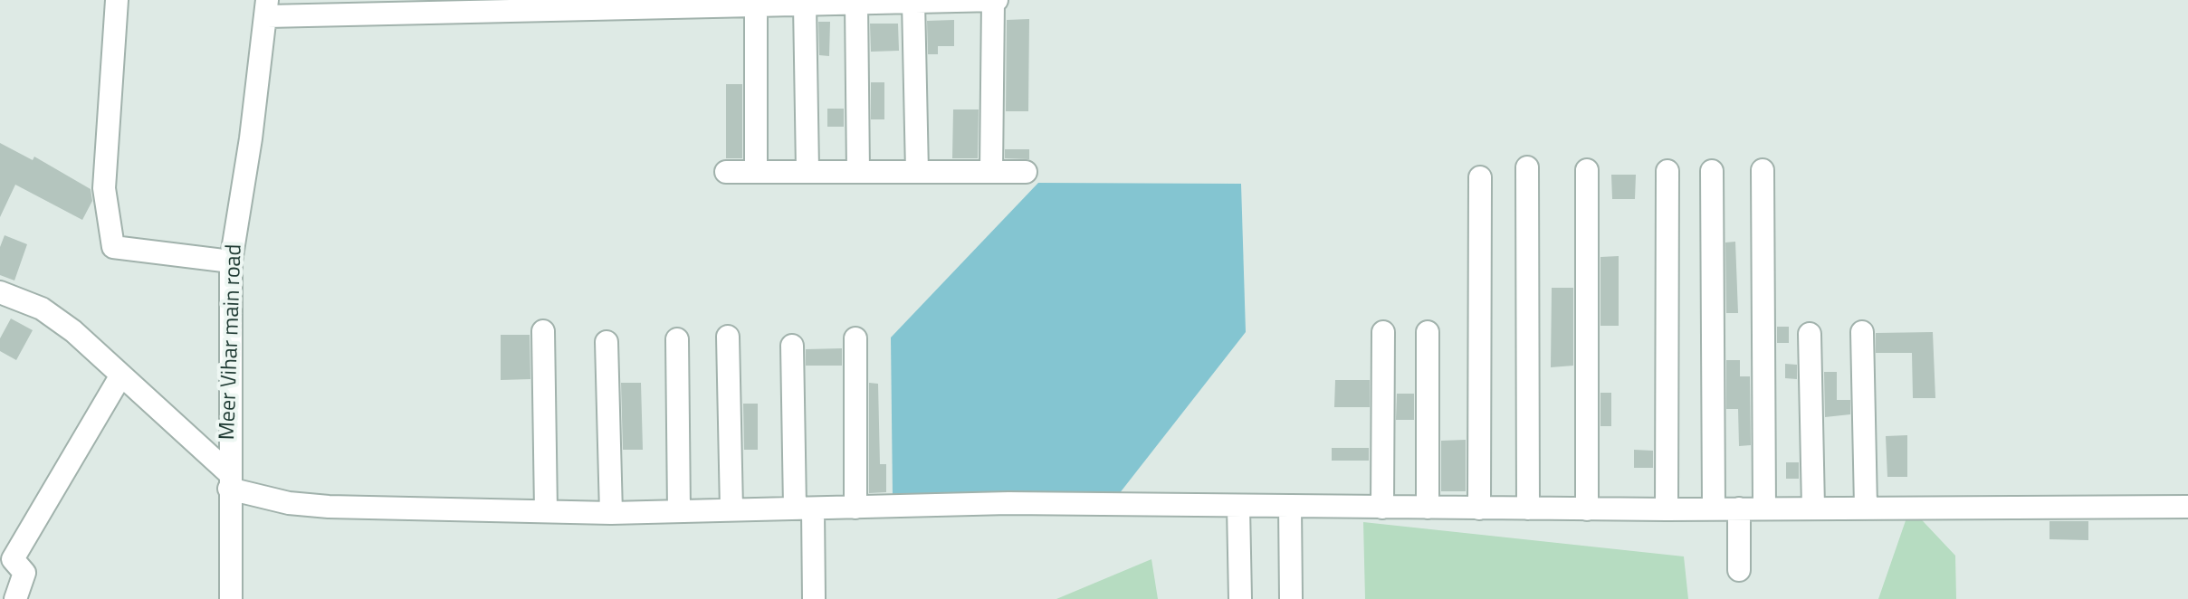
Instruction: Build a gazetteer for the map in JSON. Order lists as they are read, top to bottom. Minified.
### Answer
{"streets":{"street":["Meer Vihar main road"]}}
